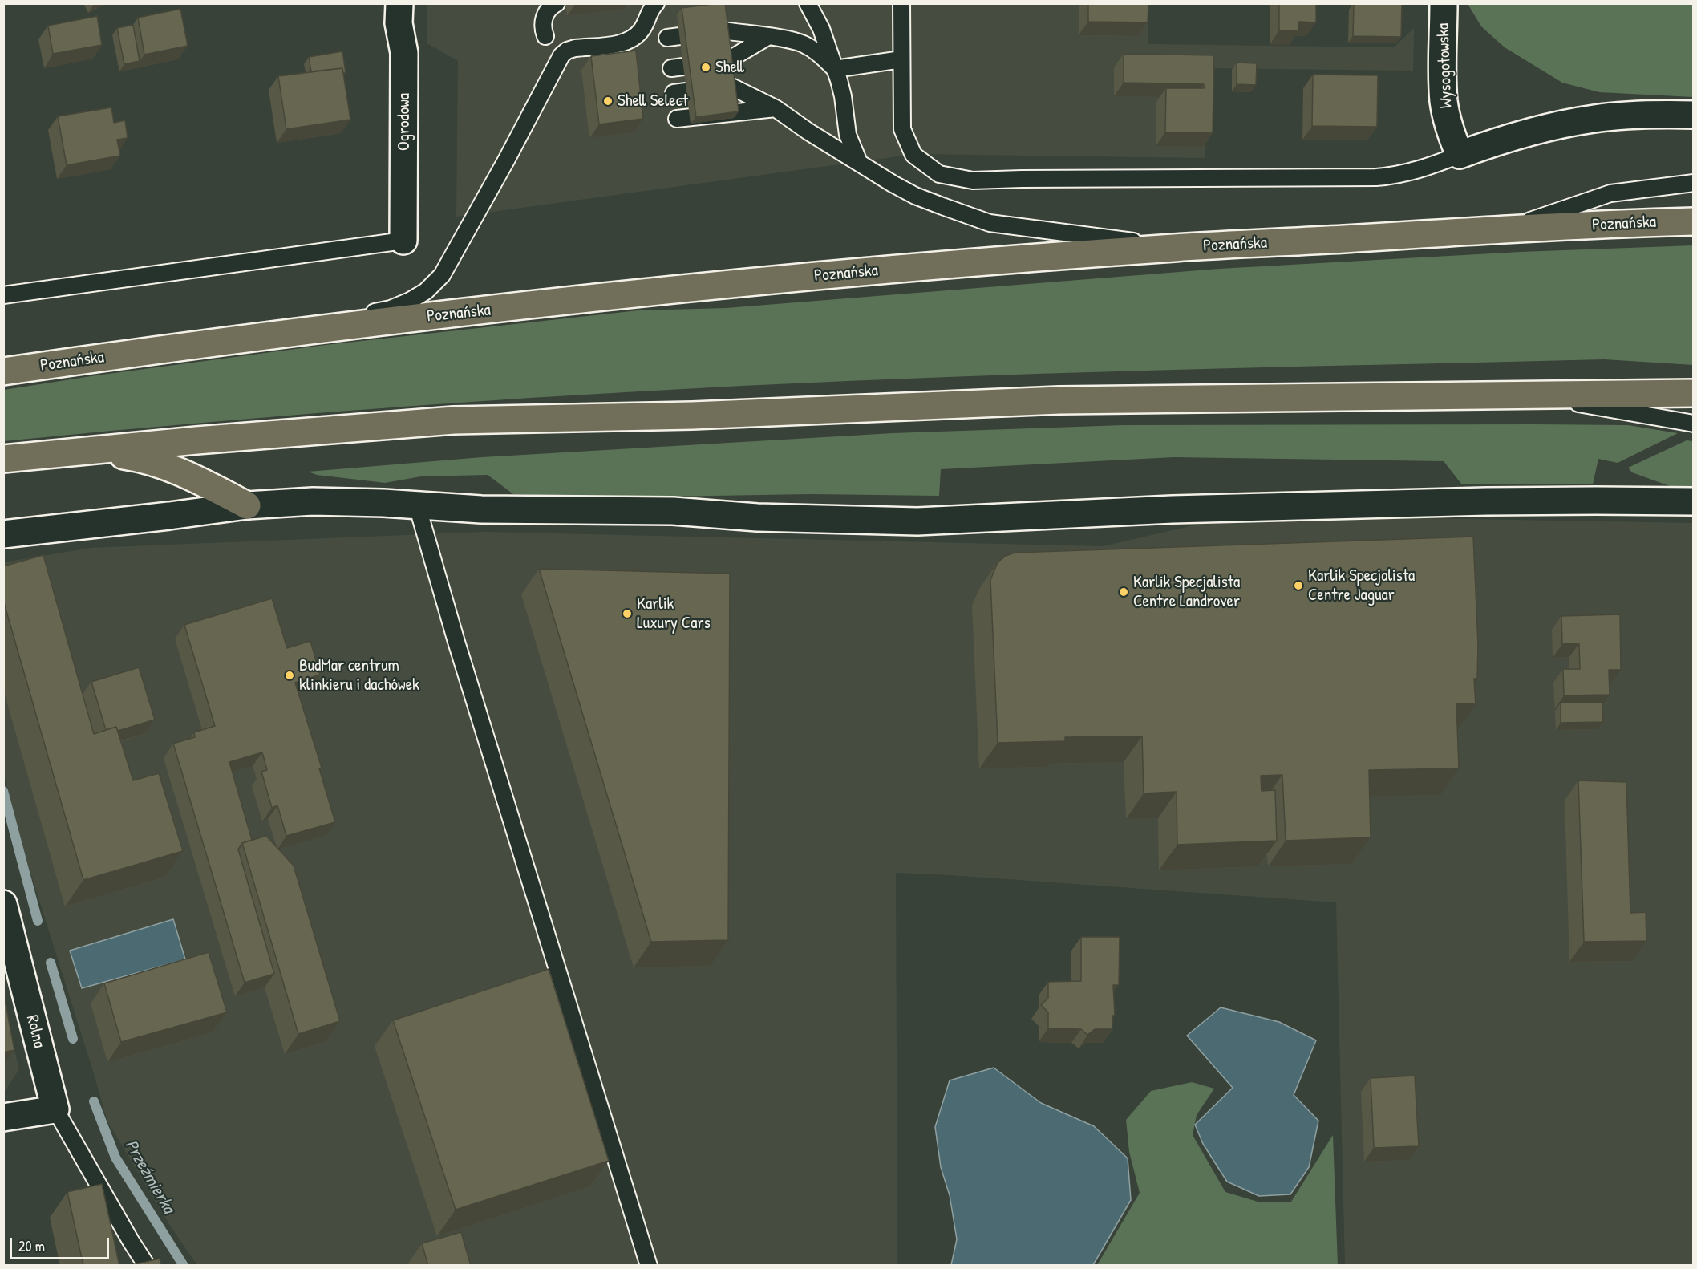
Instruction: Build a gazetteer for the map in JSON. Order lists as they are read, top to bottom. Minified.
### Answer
{"streets":{"main road":["Poznańska"],"street":["Wysogotowska","Ogrodowa","Rolna"]},"water":["Przeźmierka"],"places":["Shell","Shell Select","Karlik Specjalista Centre Jaguar","Karlik Specjalista Centre Landrover","Karlik Luxury Cars","BudMar centrum klinkieru i dachówek"],"scale_bar":"20 m"}
